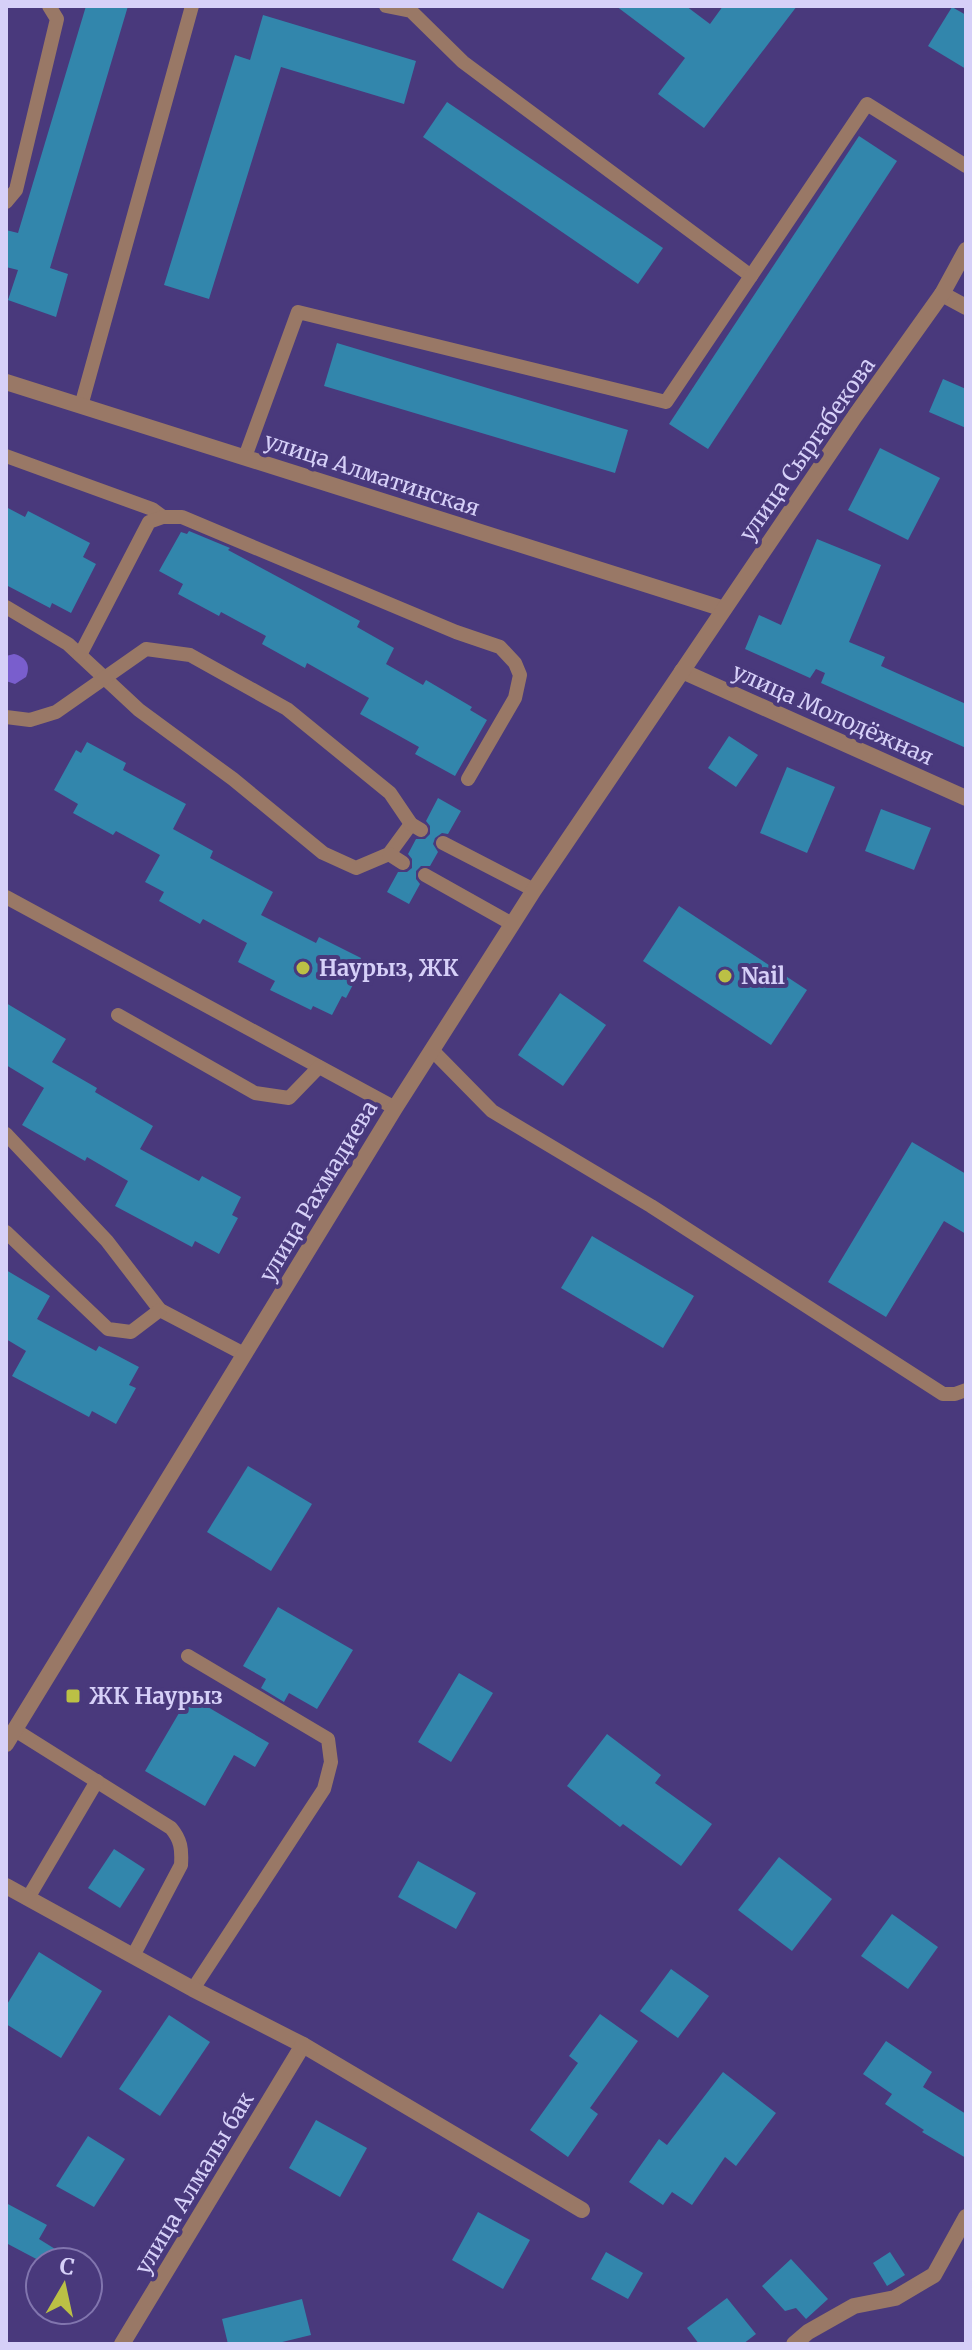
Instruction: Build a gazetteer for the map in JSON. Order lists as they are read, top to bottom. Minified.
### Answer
{"streets":{"street":["улица Сыргабекова","улица Алматинская","улица Молодёжная","улица Рахмадиева","улица Алмалы бак"]},"crossings":[["улица Сыргабекова","улица Алматинская"],["улица Сыргабекова","улица Молодёжная"],["улица Сыргабекова","улица Рахмадиева"],["улица Молодёжная","улица Рахмадиева"]],"places":{"other":["Наурыз, ЖК","Nail"],"transit":["ЖК Наурыз"]},"north":"top"}
